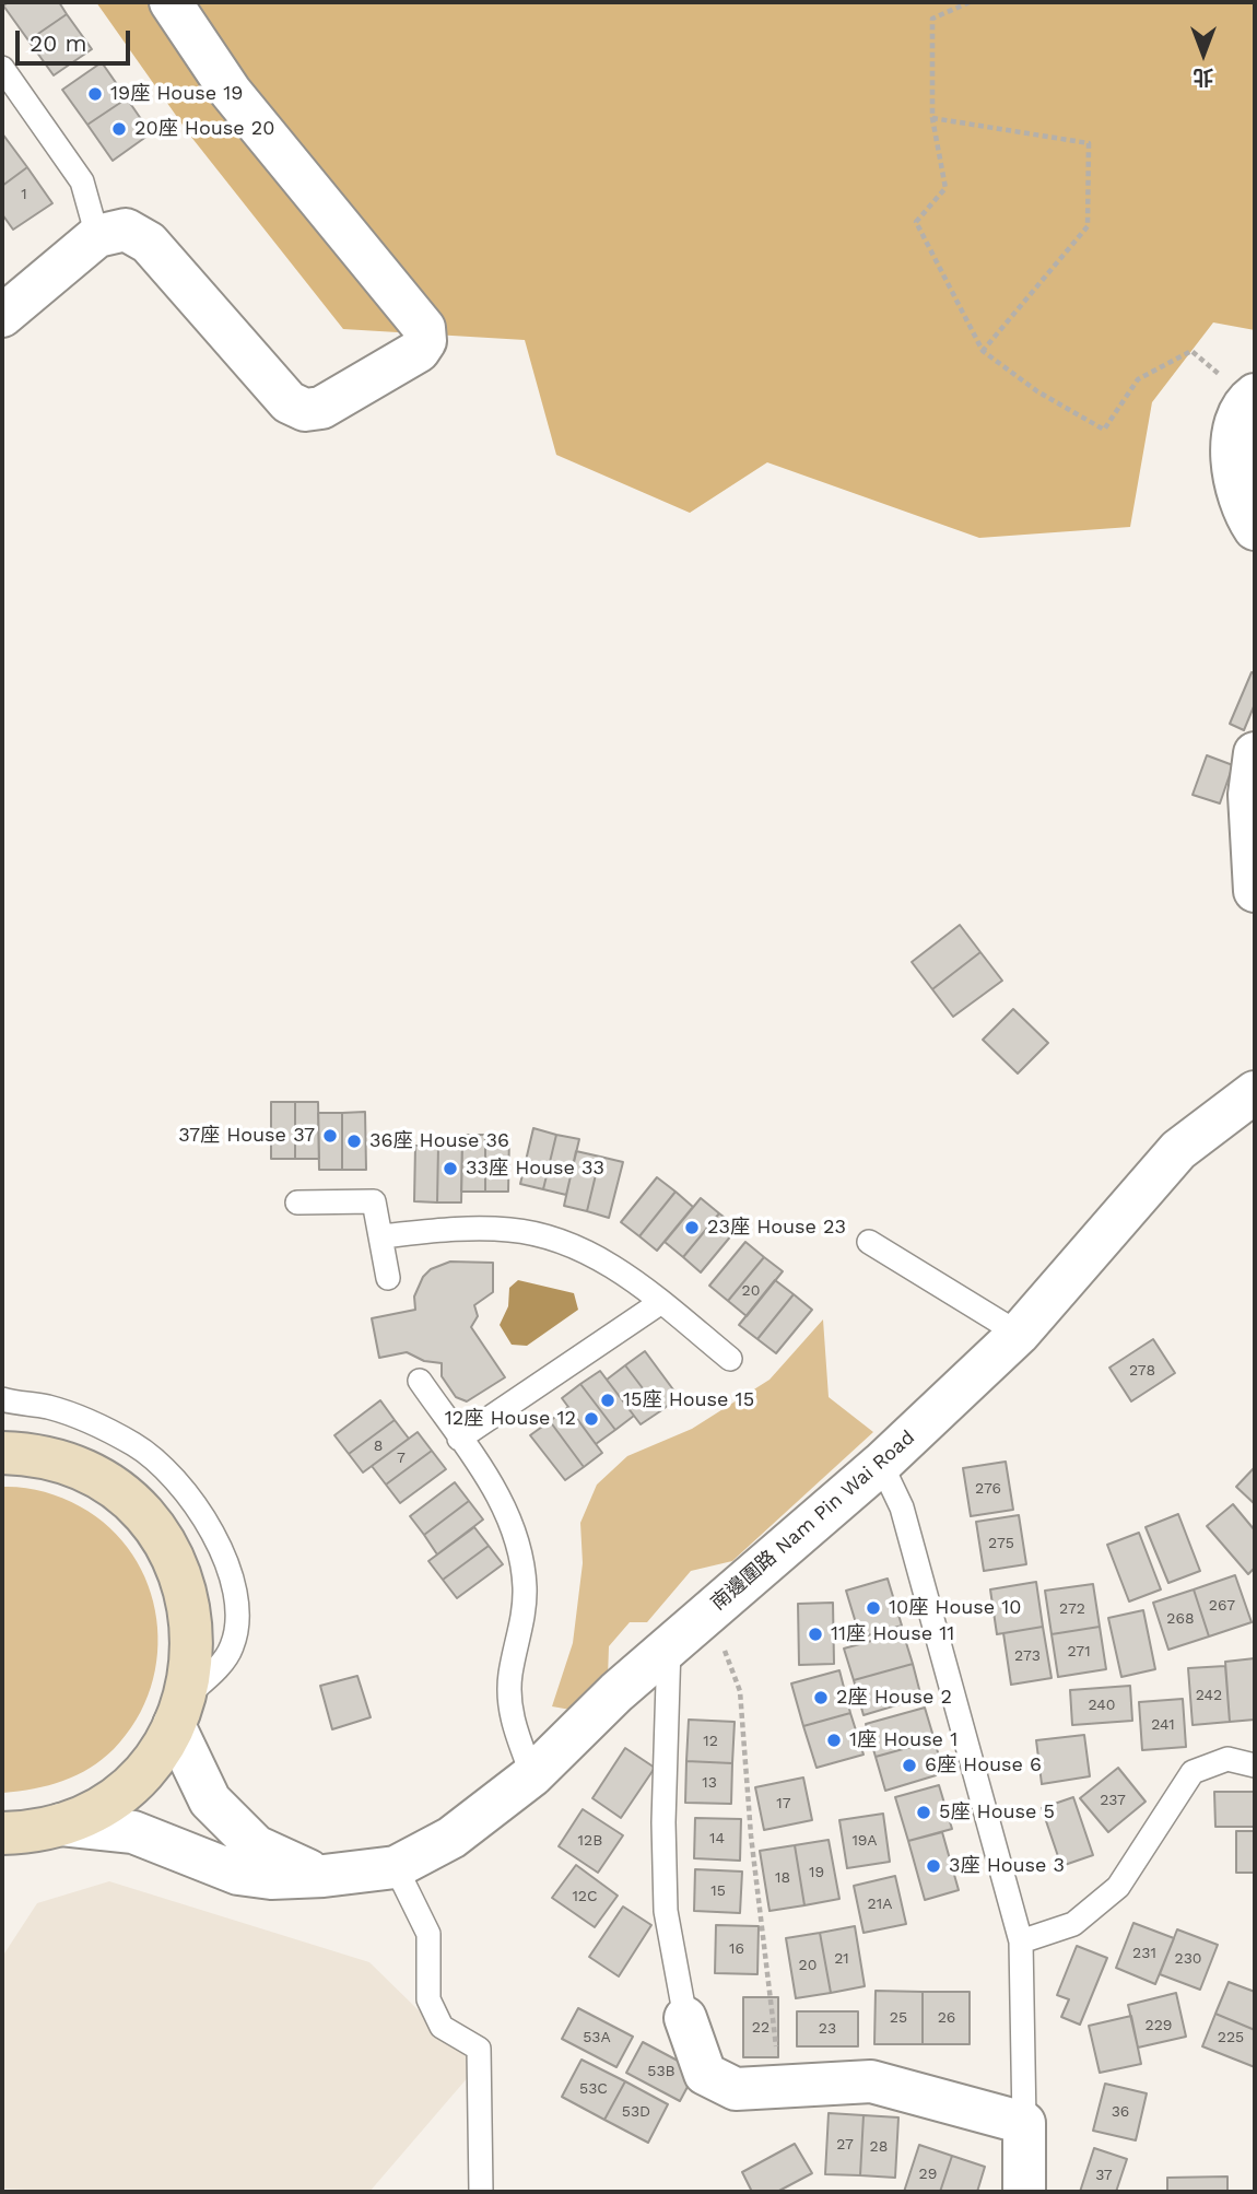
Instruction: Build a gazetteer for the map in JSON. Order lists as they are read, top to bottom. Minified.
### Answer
{"streets":{"street":["南邊圍路 Nam Pin Wai Road"]},"places":["19座 House 19","20座 House 20","37座 House 37","36座 House 36","33座 House 33","23座 House 23","15座 House 15","12座 House 12","10座 House 10","11座 House 11","2座 House 2","1座 House 1","6座 House 6","5座 House 5","3座 House 3"],"house_numbers":["1","20","278","8","7","276","275","267","272","268","271","273","242","240","241","12","13","237","17","14","12B","19A","19","18","15","12C","21A","16","231","21","230","20","25","26","229","22","23","53A","225","53B","53C","53D","36","27","28","29","37"],"scale_bar":"20 m","north":"bottom"}
